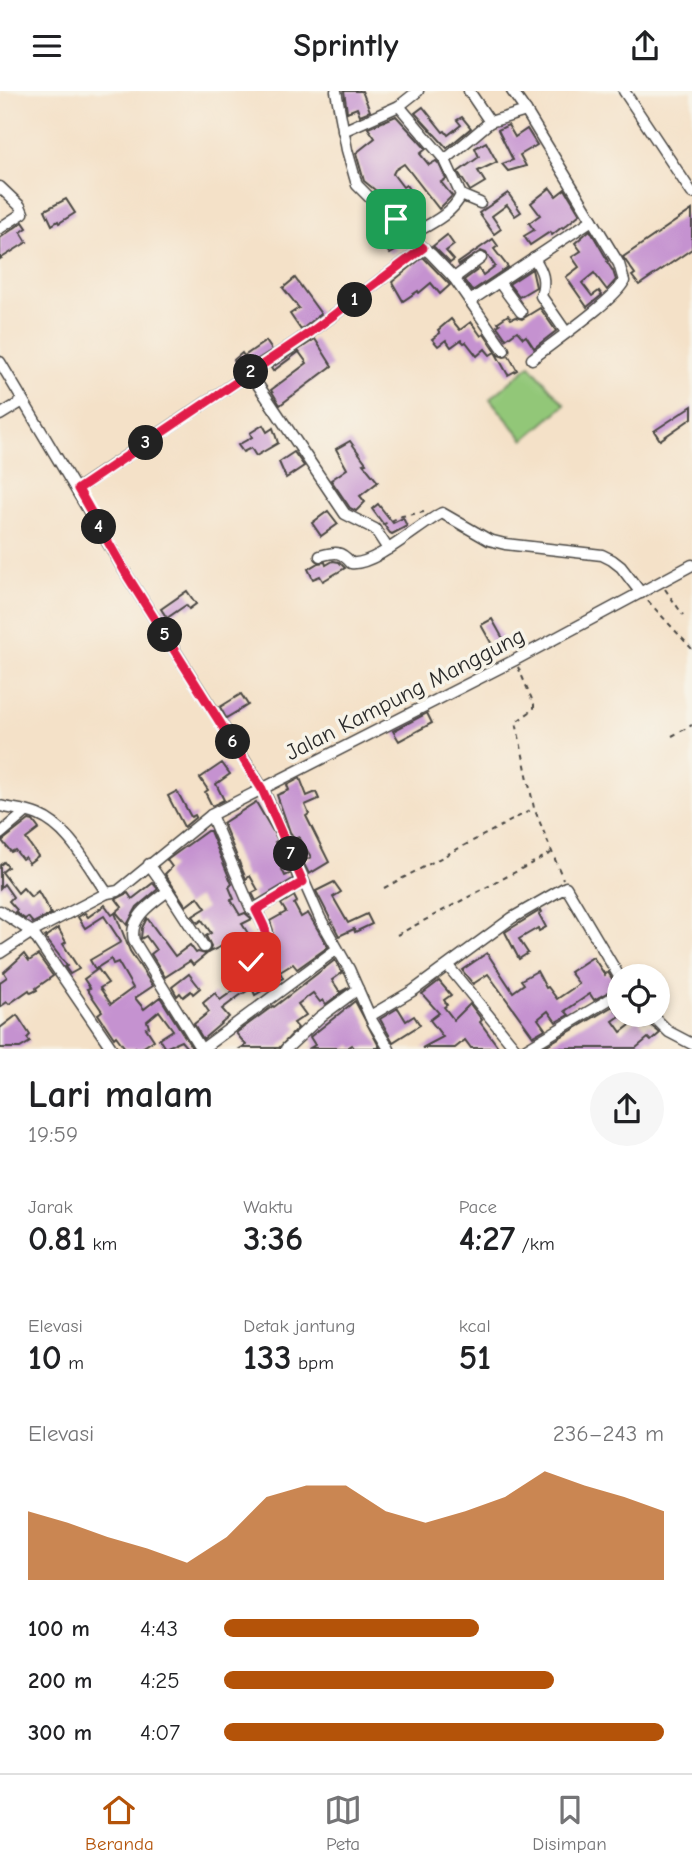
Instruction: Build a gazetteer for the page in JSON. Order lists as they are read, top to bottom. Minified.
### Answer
{"streets":{"street":["Jalan Kampung Manggung"]},"page":{"header":"Sprintly","pins":["1","2","3","4","5","6","7"],"heading":["Lari malam","19:59"],"stats":[["Jarak","0.81 km"],["Waktu","3:36"],["Pace","4:27 /km"],["Elevasi","10 m"],["Detak jantung","133 bpm"],["kcal","51"]],"chart":["Elevasi","236–243 m"],"list":[{"name":"100 m","note":"4:43"},{"name":"200 m","note":"4:25"},{"name":"300 m","note":"4:07"}],"tabs":["Beranda","Peta","Disimpan"]}}
